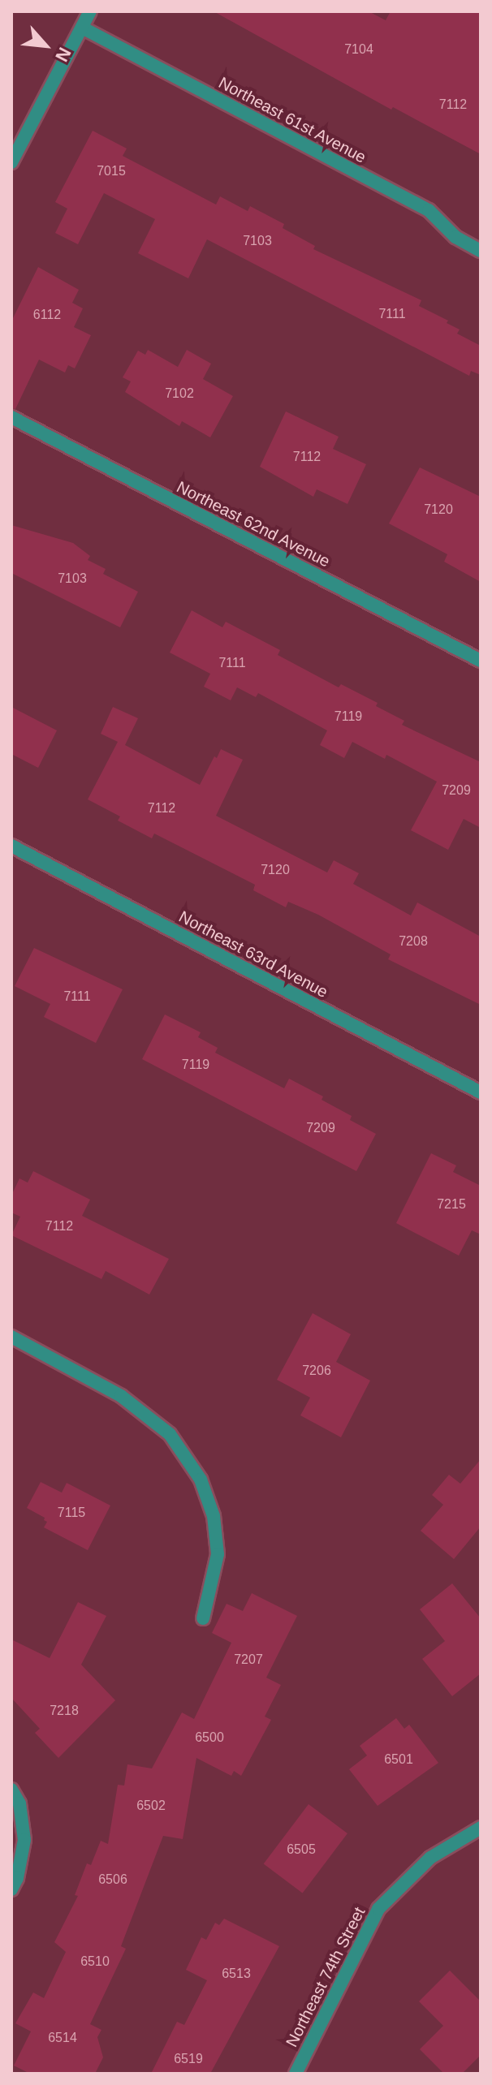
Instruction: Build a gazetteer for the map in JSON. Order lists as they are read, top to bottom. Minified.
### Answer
{"streets":{"street":["Northeast 61st Avenue","Northeast 62nd Avenue","Northeast 63rd Avenue","Northeast 74th Street"]},"house_numbers":["7104","7112","7015","7103","7111","6112","7102","7112","7120","7103","7111","7119","7209","7112","7120","7208","7111","7119","7209","7215","7112","7206","7115","7207","7218","6500","6501","6502","6505","6506","6510","6513","6514","6519"],"north":"bottom right"}
